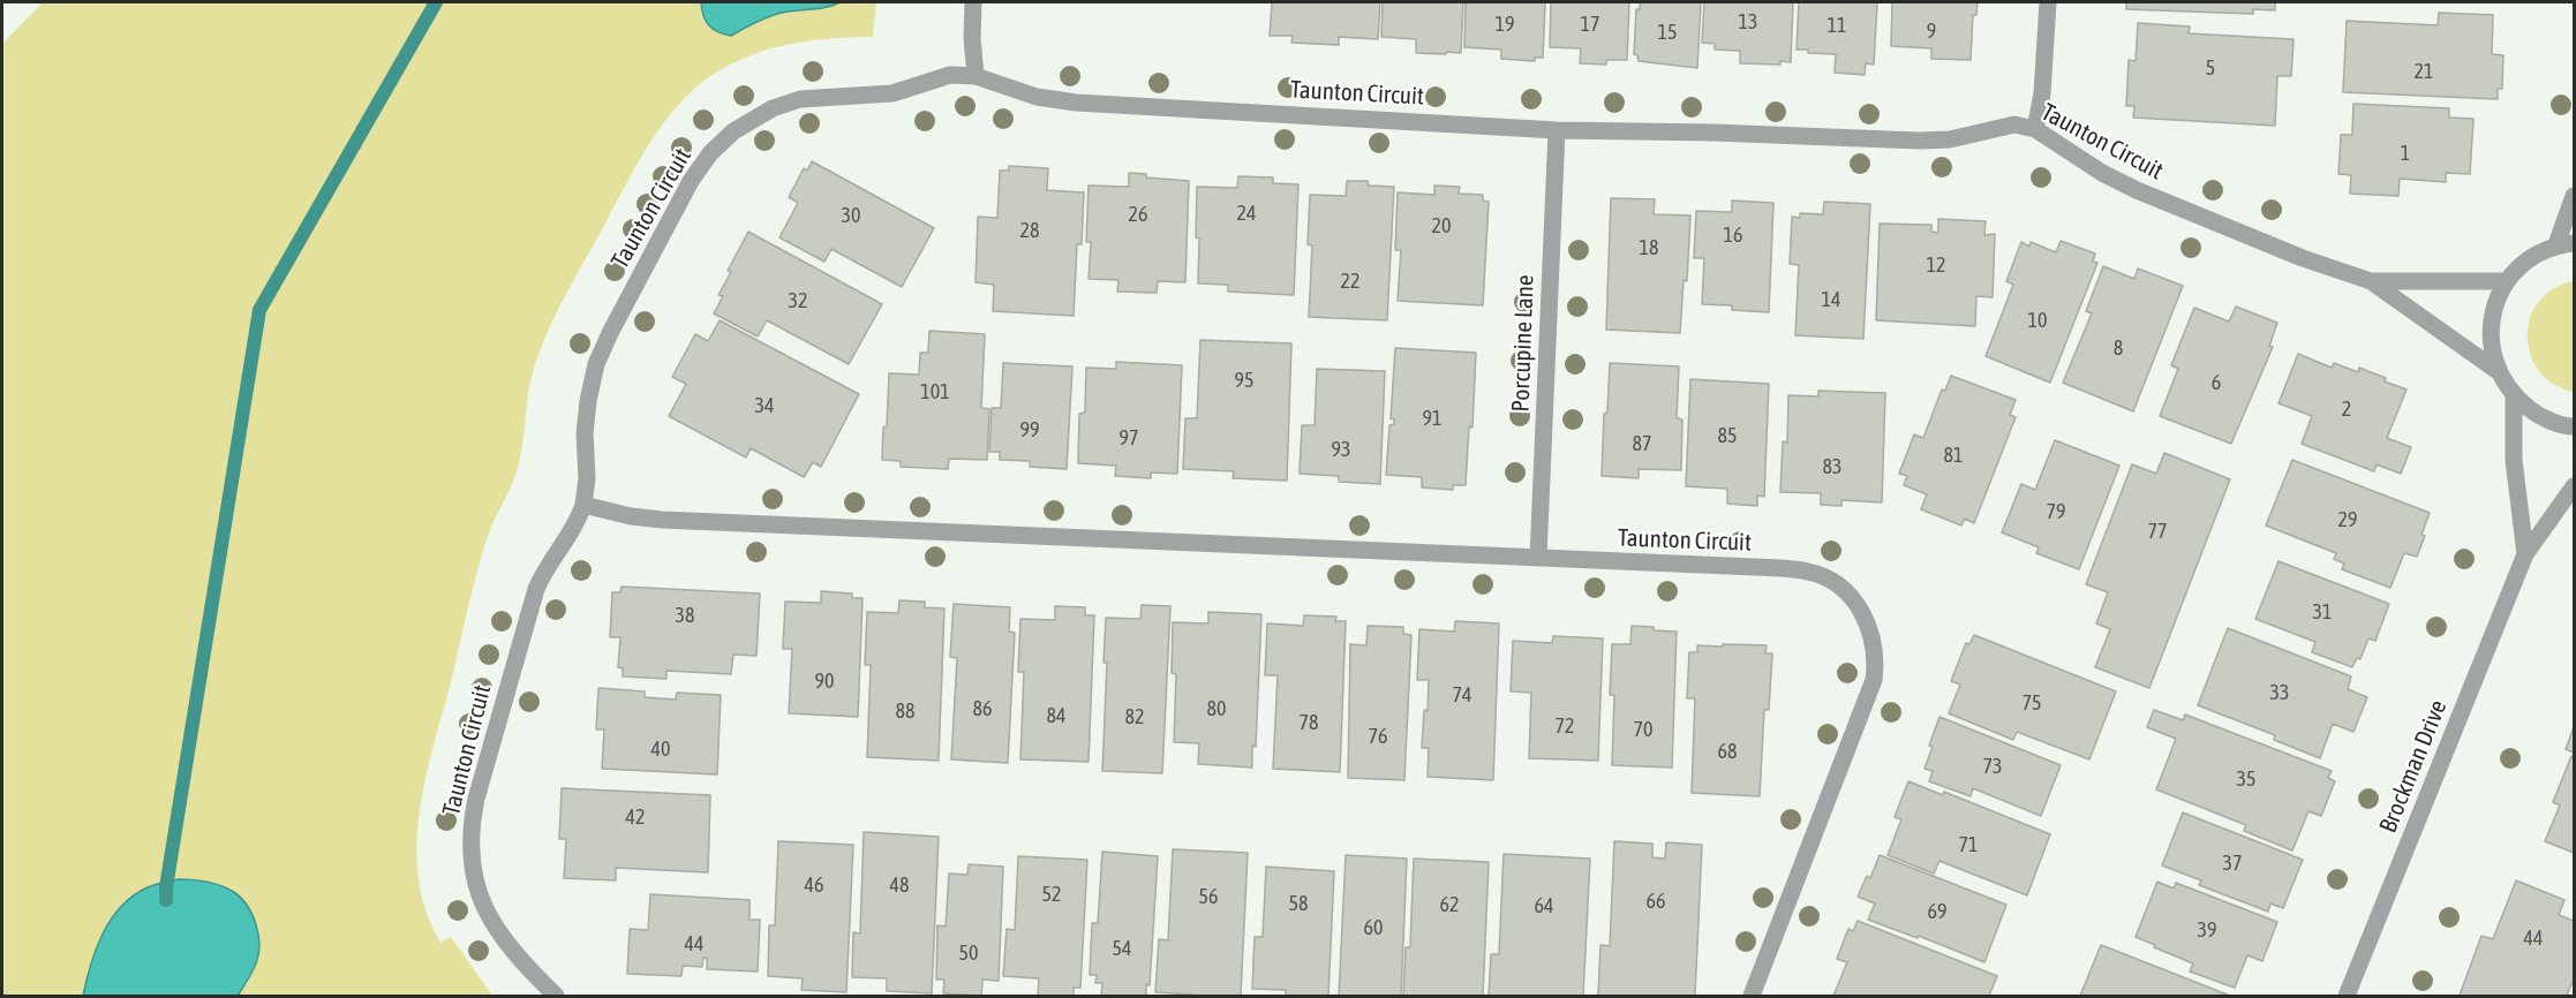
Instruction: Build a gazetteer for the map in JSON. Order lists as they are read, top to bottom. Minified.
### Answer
{"streets":{"street":["Taunton Circuit","Porcupine Lane","Brockman Drive"]},"crossings":[["Taunton Circuit","Porcupine Lane"]],"house_numbers":["13","19","17","11","9","15","5","21","1","24","26","30","20","28","16","18","12","22","14","32","10","8","95","6","101","34","2","91","99","85","97","87","93","81","83","79","29","77","31","38","90","33","74","75","86","80","88","84","82","78","72","70","76","40","68","73","35","42","71","37","46","48","52","56","66","58","62","64","69","60","39","44","44","54","50"]}
